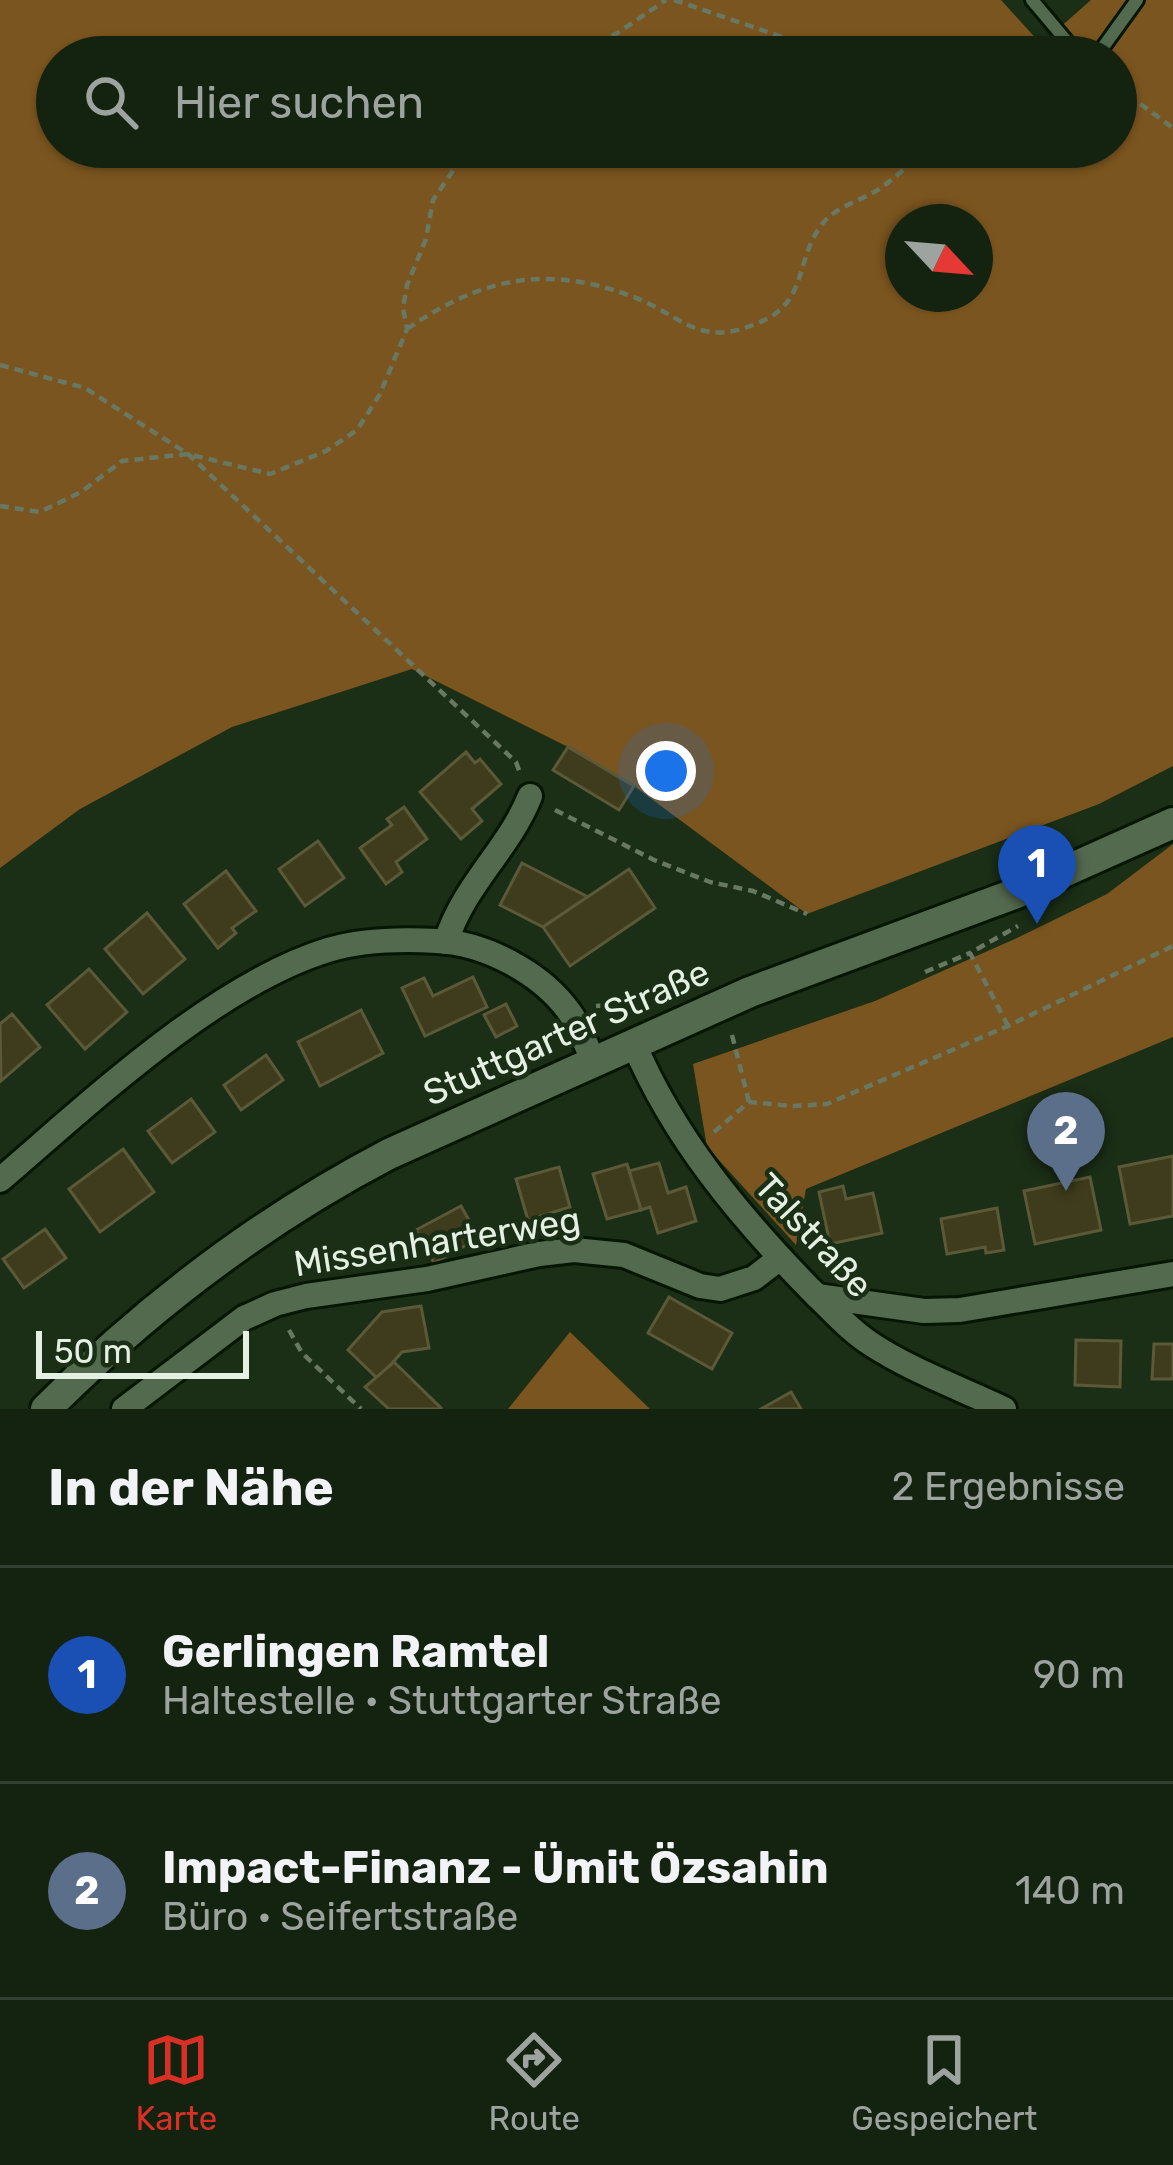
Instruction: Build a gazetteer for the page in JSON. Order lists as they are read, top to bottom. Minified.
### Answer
{"streets":{"main road":["Stuttgarter Straße"],"street":["Talstraße","Missenharterweg"]},"crossings":[["Stuttgarter Straße","Talstraße"],["Talstraße","Missenharterweg"]],"scale_bar":"50 m","north":"bottom right","page":{"search":"Hier suchen","pins":["1","2"],"scale":"50 m","heading":["In der Nähe","2 Ergebnisse"],"list":[{"mark":"1","name":"Gerlingen Ramtel","note":"Haltestelle · Stuttgarter Straße","value":"90 m"},{"mark":"2","name":"Impact-Finanz - Ümit Özsahin","note":"Büro · Seifertstraße","value":"140 m"}],"nav":["Karte","Route","Gespeichert"]}}
